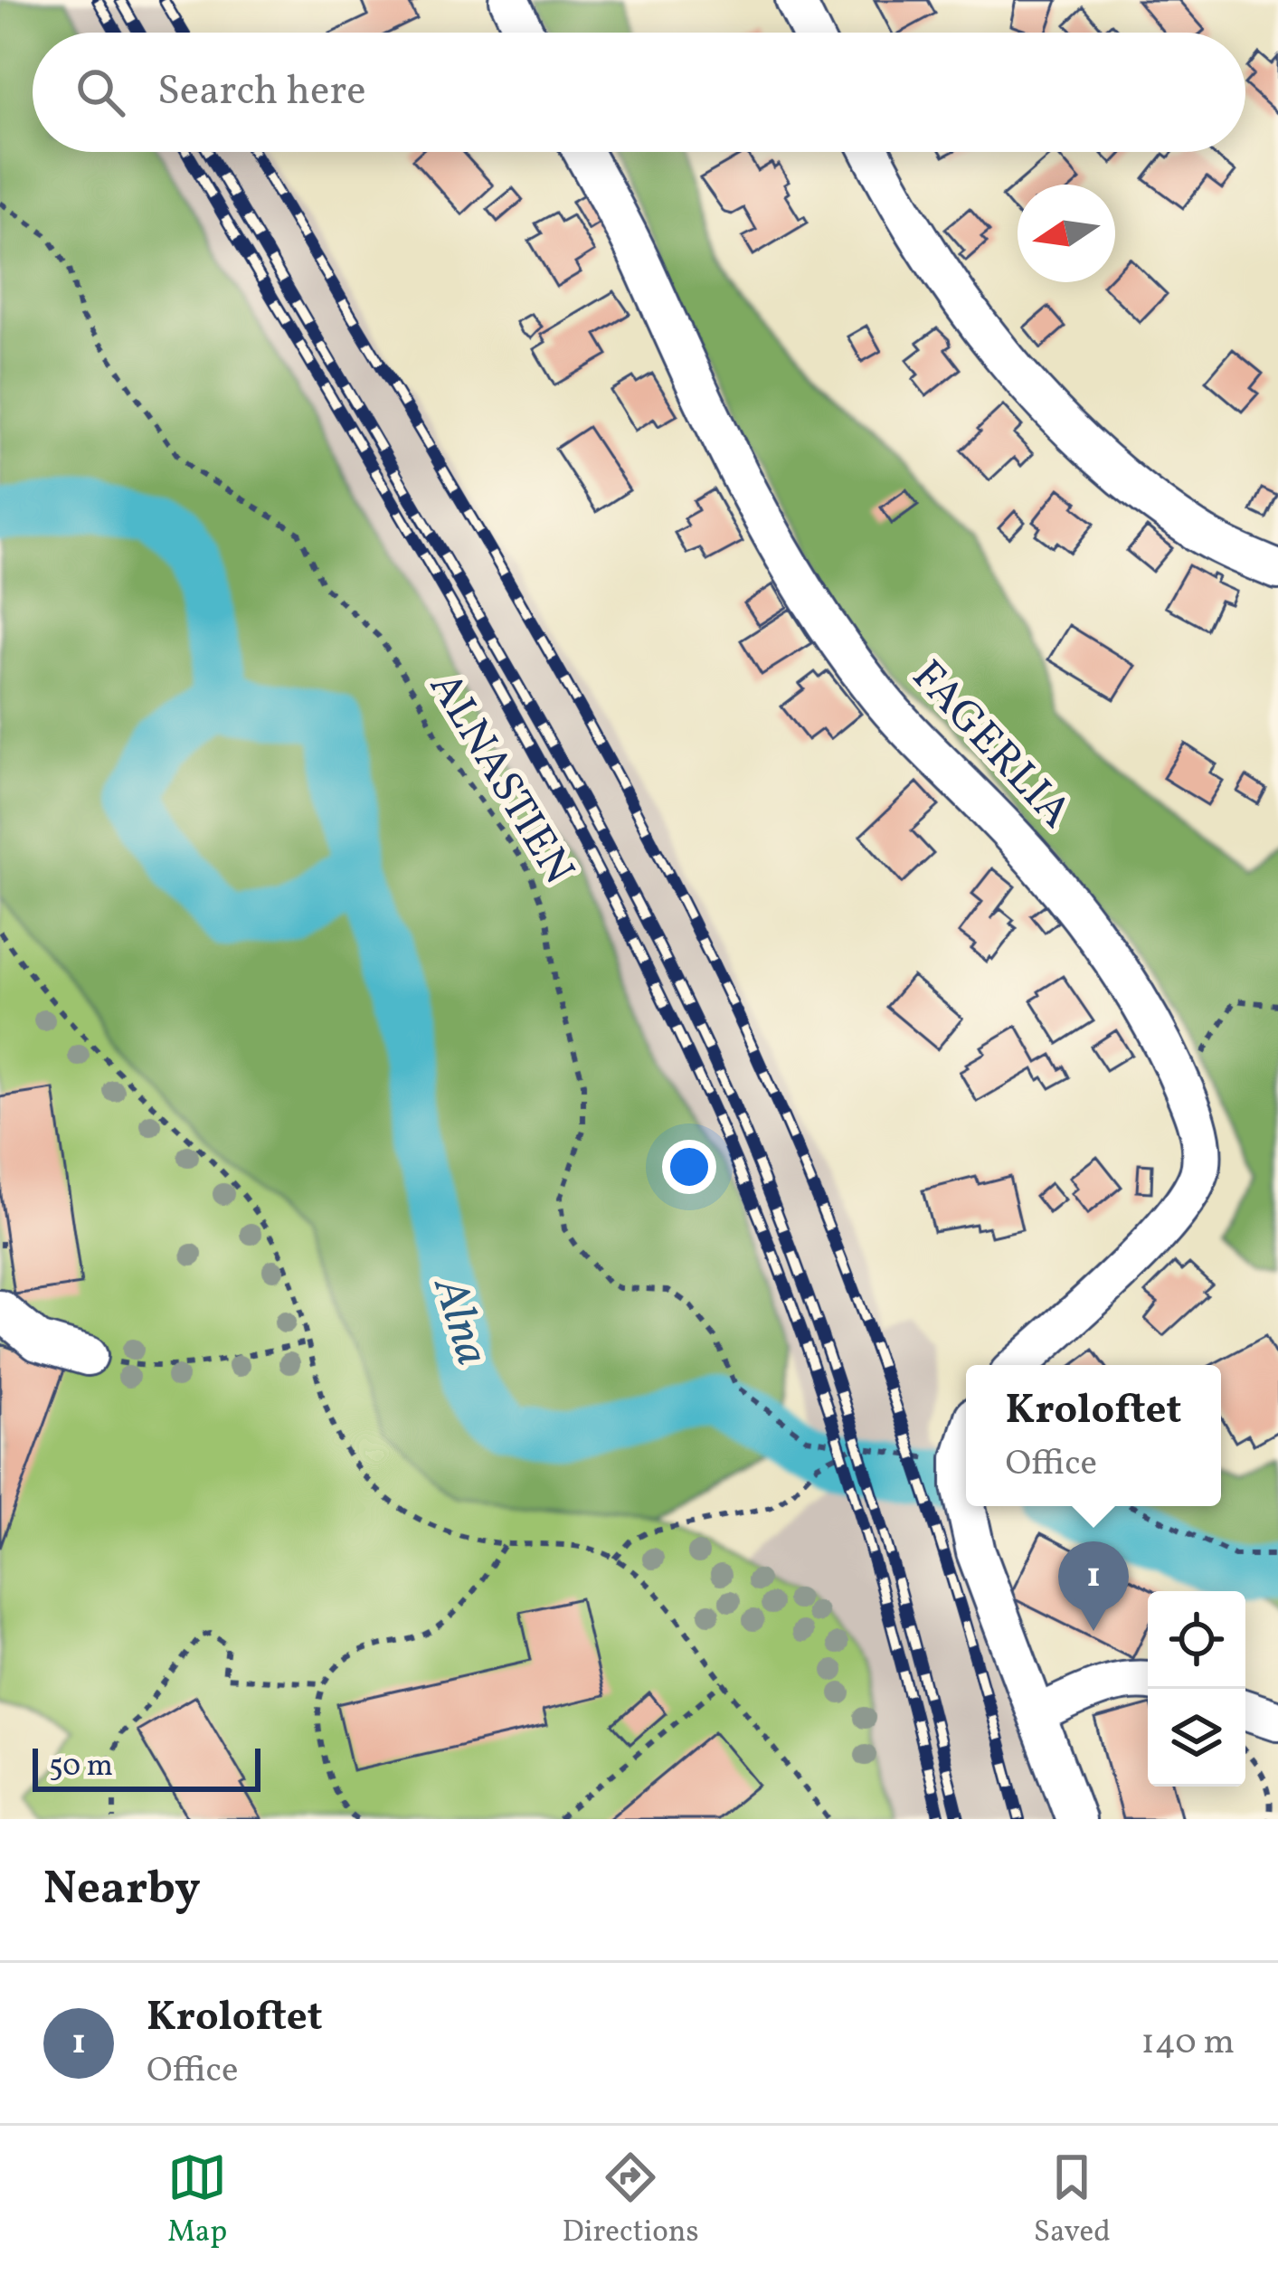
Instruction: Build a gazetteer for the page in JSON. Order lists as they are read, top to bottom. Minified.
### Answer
{"streets":{"street":["FAGERLIA"],"path":["ALNASTIEN"]},"water":["Alna"],"scale_bar":"50 m","north":"left","page":{"search":"Search here","popup":["Kroloftet","Office"],"pins":"1","scale":"50 m","heading":"Nearby","list":[{"mark":"1","name":"Kroloftet","note":"Office","value":"140 m"}],"nav":["Map","Directions","Saved"]}}
